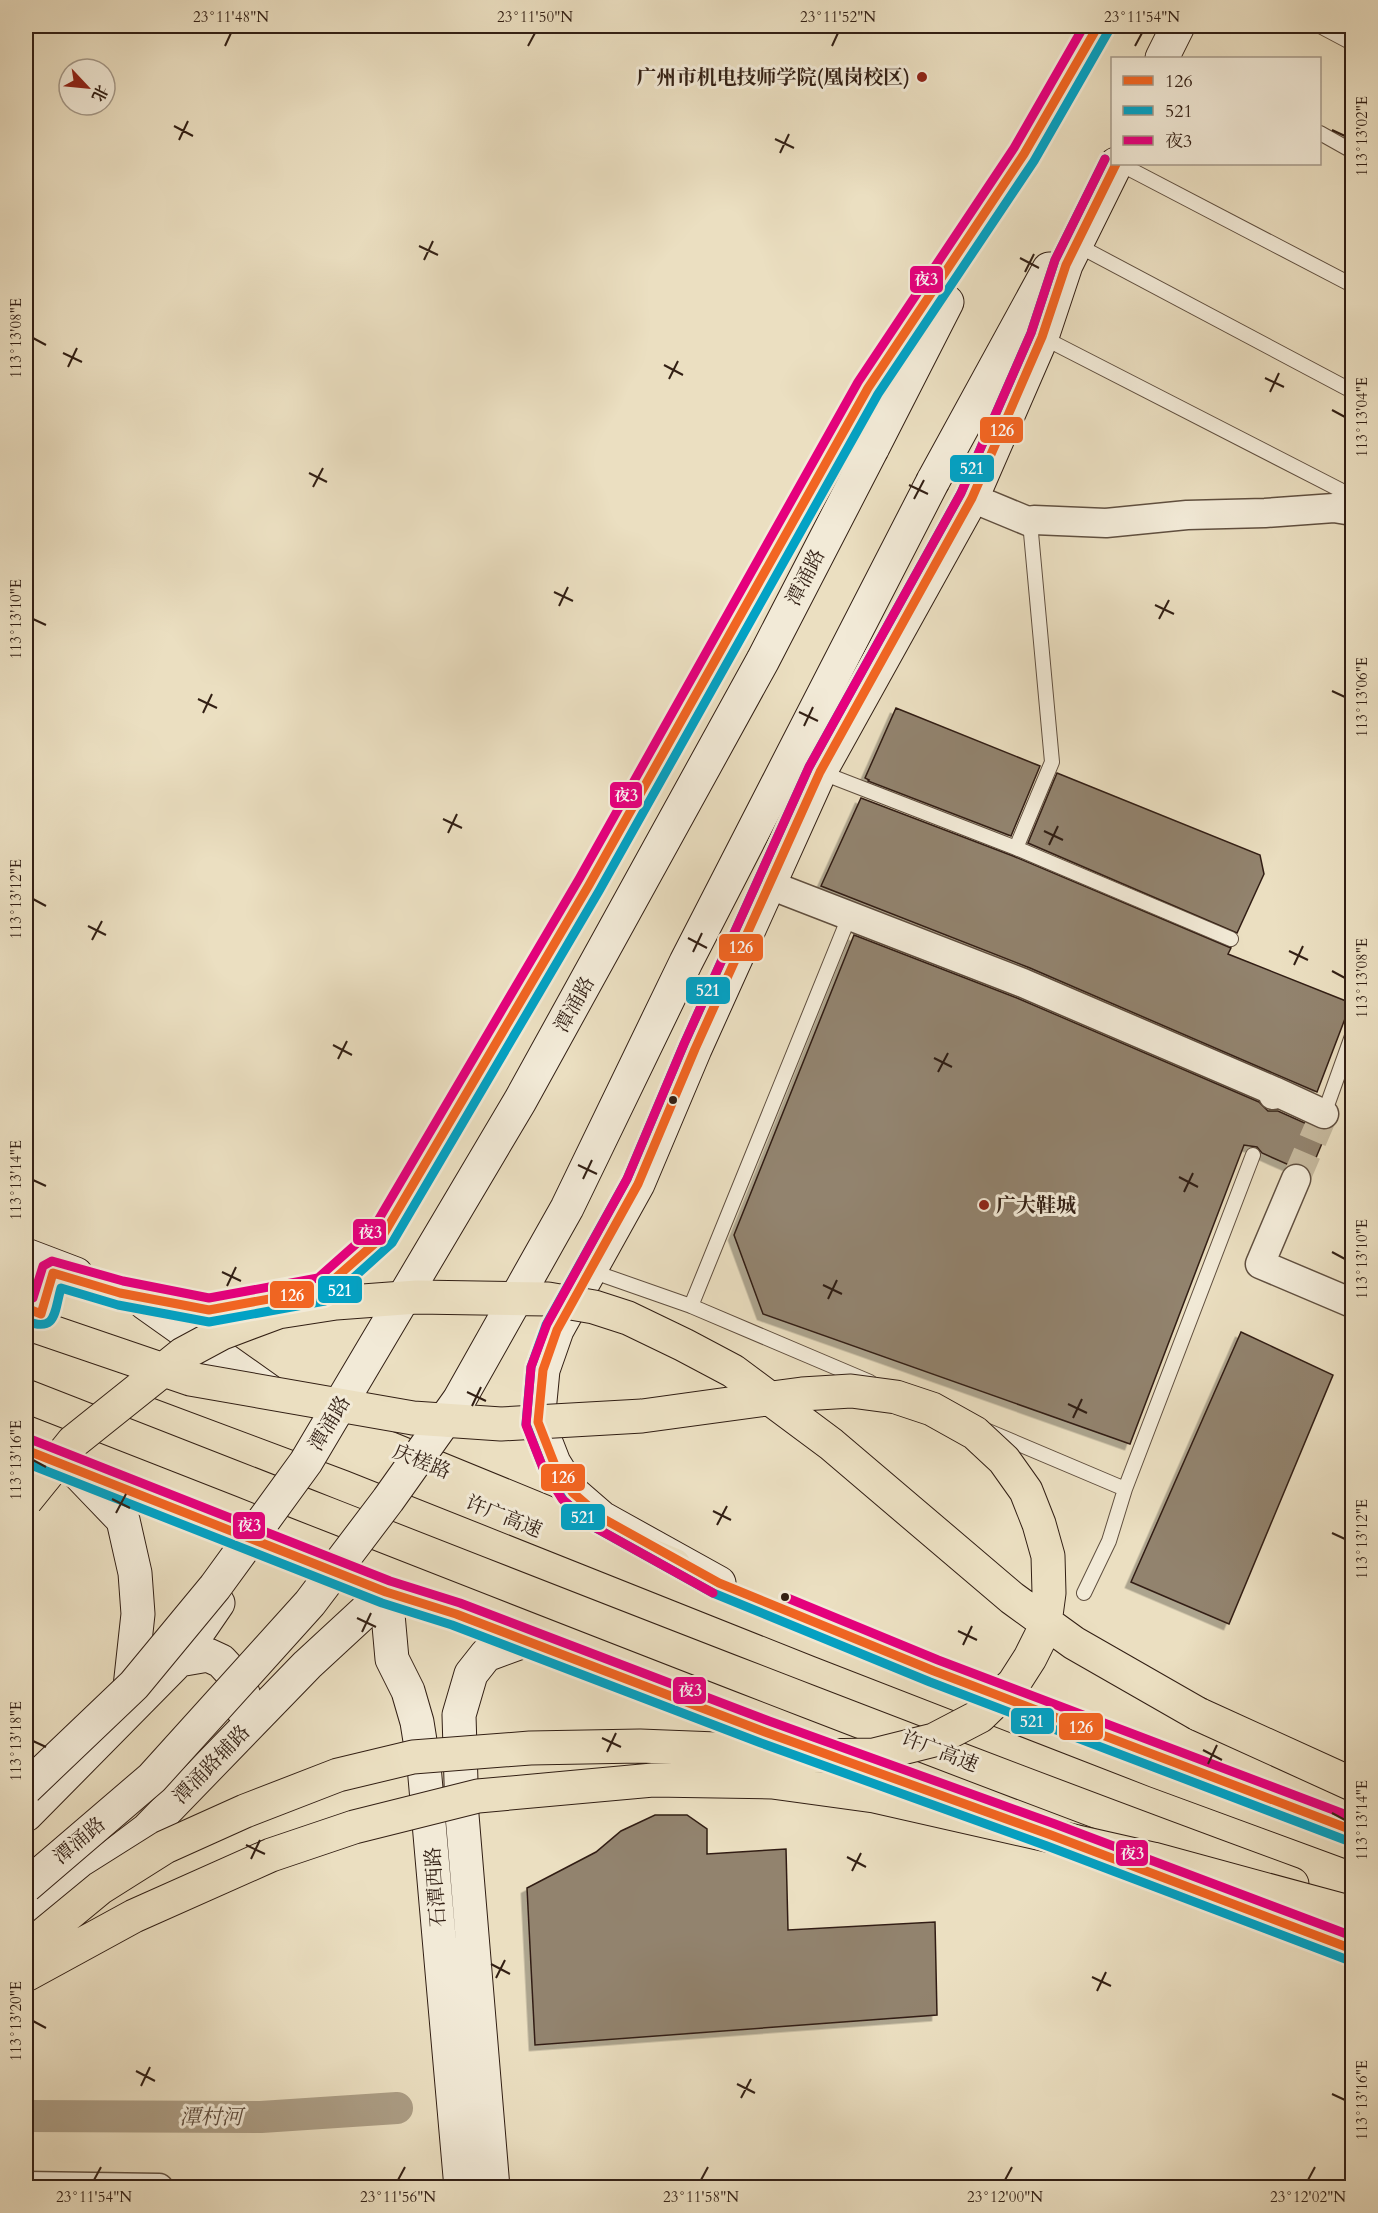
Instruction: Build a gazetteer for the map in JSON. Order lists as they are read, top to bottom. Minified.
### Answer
{"streets":{"main road":["庆槎路","许广高速"],"street":["潭涌路","潭涌路辅路","石潭西路"]},"crossings":[["庆槎路","许广高速"],["潭涌路辅路","石潭西路"]],"water":["潭村河"],"places":["广州市机电技师学院(凰岗校区)","广大鞋城"],"lines":["transit line 126","transit line 夜3","transit line 521"],"legend":["126","521","夜3"],"north":"bottom right","coordinates":["23°11'48\"N","23°11'50\"N","23°11'52\"N","23°11'54\"N","113°13'02\"E","113°13'08\"E","113°13'04\"E","113°13'10\"E","113°13'06\"E","113°13'12\"E","113°13'14\"E","113°13'16\"E","113°13'18\"E","113°13'20\"E","23°11'56\"N","23°11'58\"N","23°12'00\"N","23°12'02\"N"]}
